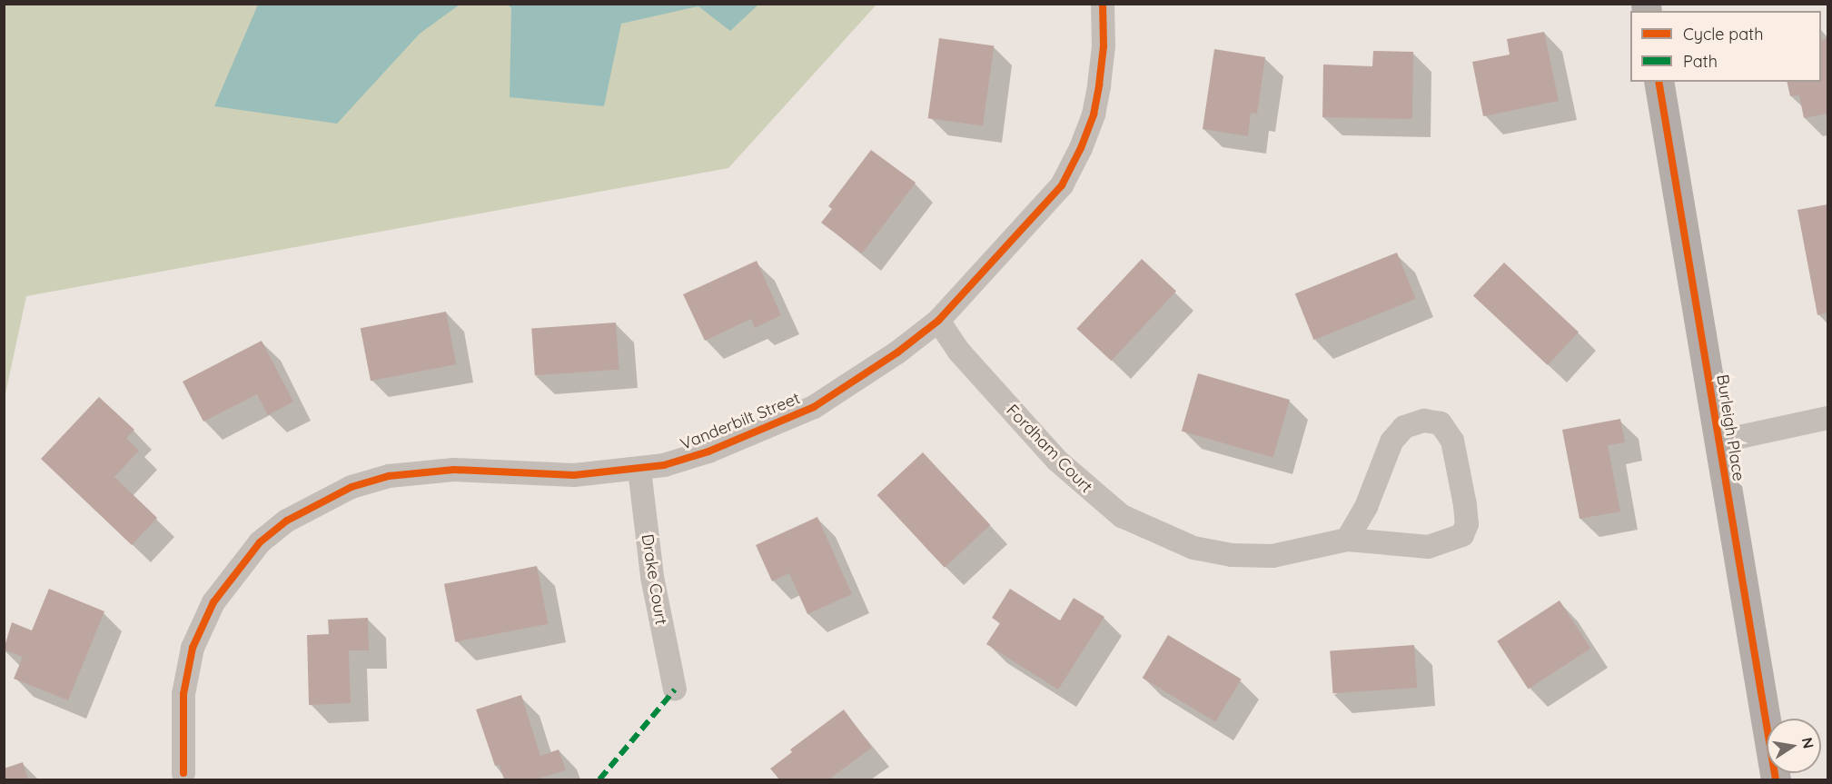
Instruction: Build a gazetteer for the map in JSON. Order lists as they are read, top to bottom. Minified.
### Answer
{"streets":{"street":["Vanderbilt Street","Burleigh Place","Fordham Court","Drake Court"]},"crossings":[["Vanderbilt Street","Fordham Court"],["Vanderbilt Street","Drake Court"]],"legend":["Cycle path","Path"],"north":"right"}
